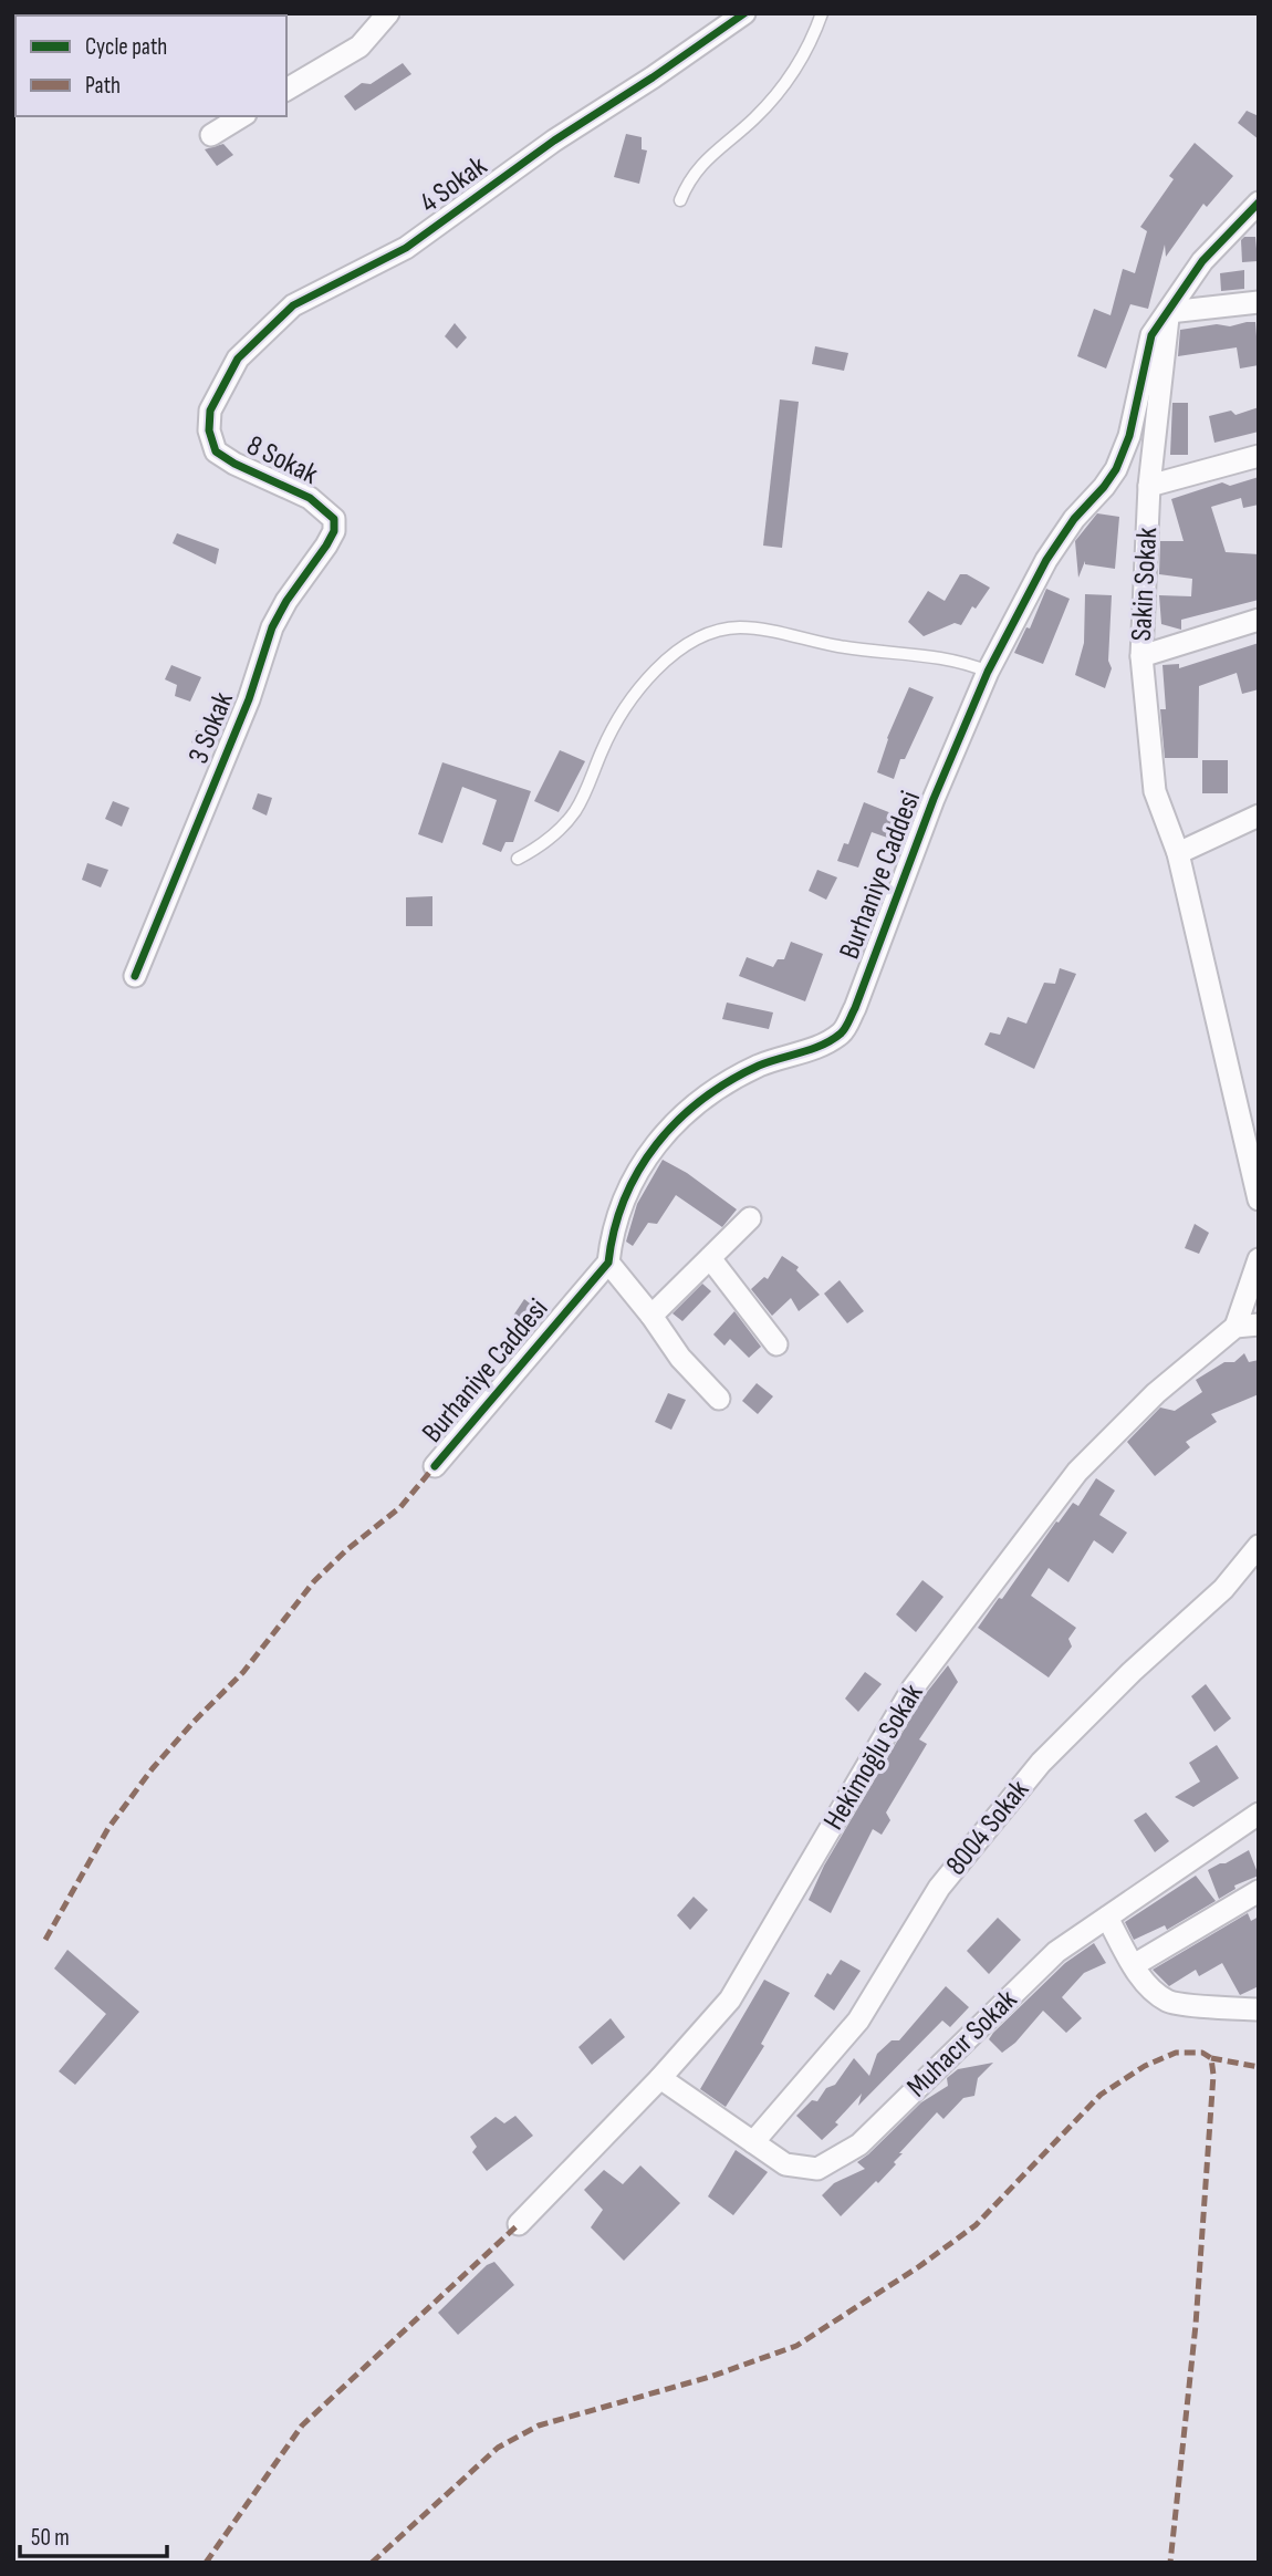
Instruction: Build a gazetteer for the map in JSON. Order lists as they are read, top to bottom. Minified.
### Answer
{"streets":{"street":["4 Sokak","8 Sokak","Sakin Sokak","3 Sokak","Burhaniye Caddesi","Hekimoğlu Sokak","8004 Sokak","Muhacır Sokak"]},"crossings":[["4 Sokak","8 Sokak"],["8 Sokak","3 Sokak"],["Sakin Sokak","Burhaniye Caddesi"],["Hekimoğlu Sokak","Muhacır Sokak"],["8004 Sokak","Muhacır Sokak"]],"legend":["Cycle path","Path"],"scale_bar":"50 m"}
